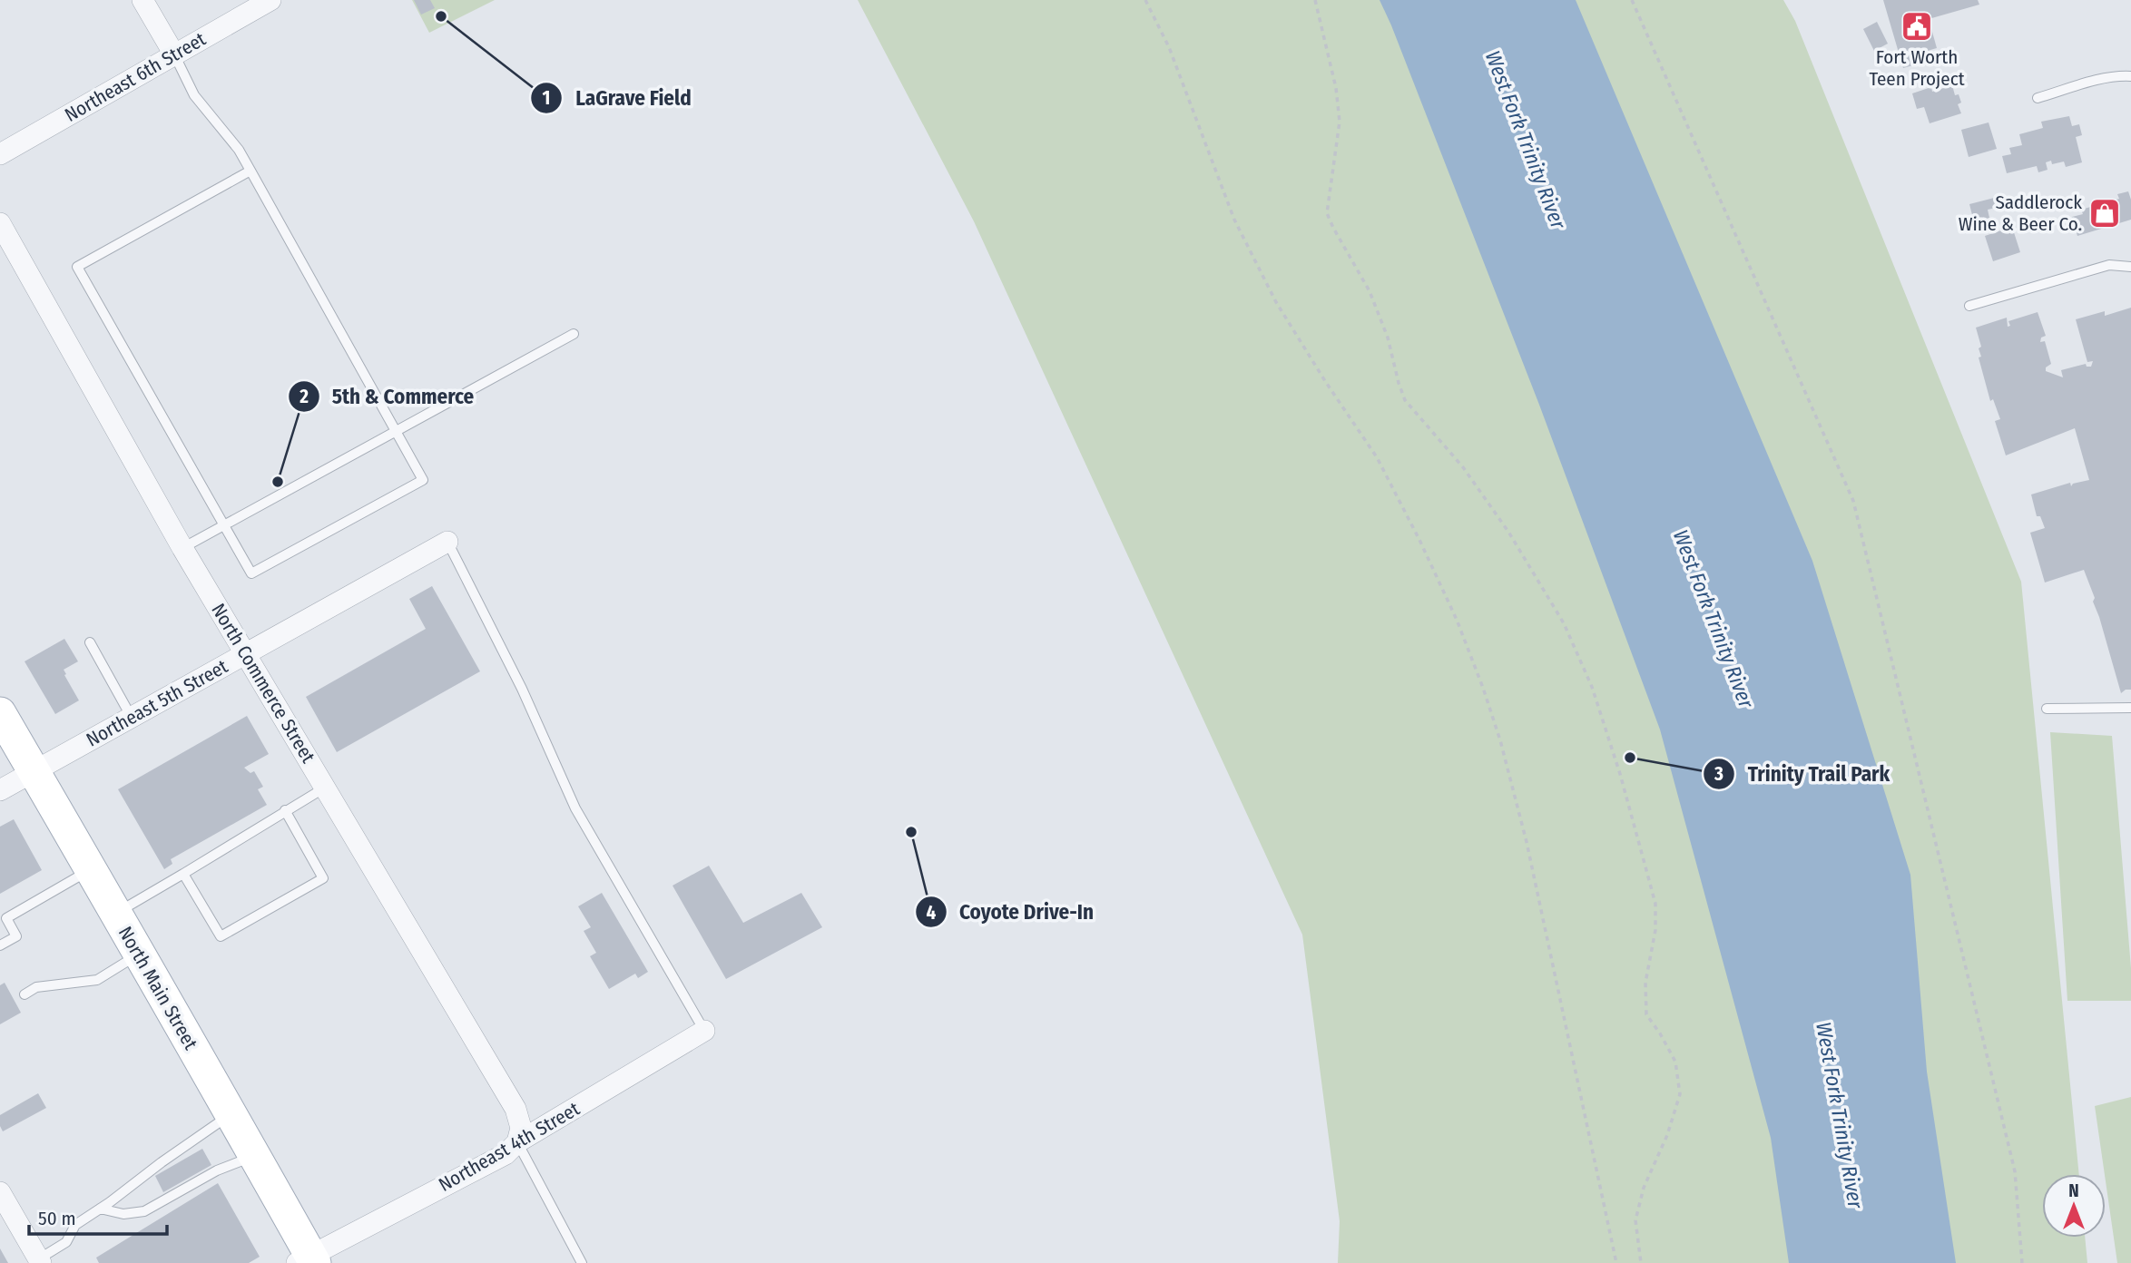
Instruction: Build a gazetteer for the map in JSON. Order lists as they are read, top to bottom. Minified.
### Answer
{"streets":{"main road":["North Main Street"],"street":["Northeast 6th Street","North Commerce Street","Northeast 5th Street","Northeast 4th Street"]},"crossings":[["North Commerce Street","Northeast 5th Street"],["North Commerce Street","Northeast 4th Street"],["Northeast 5th Street","North Main Street"],["North Main Street","Northeast 4th Street"]],"water":["West Fork Trinity River"],"places":{"other":["LaGrave Field","5th & Commerce","Trinity Trail Park","Coyote Drive-In"],"public building":["Fort Worth Teen Project"],"shop":["Saddlerock Wine & Beer Co."]},"scale_bar":"50 m","north":"top"}
